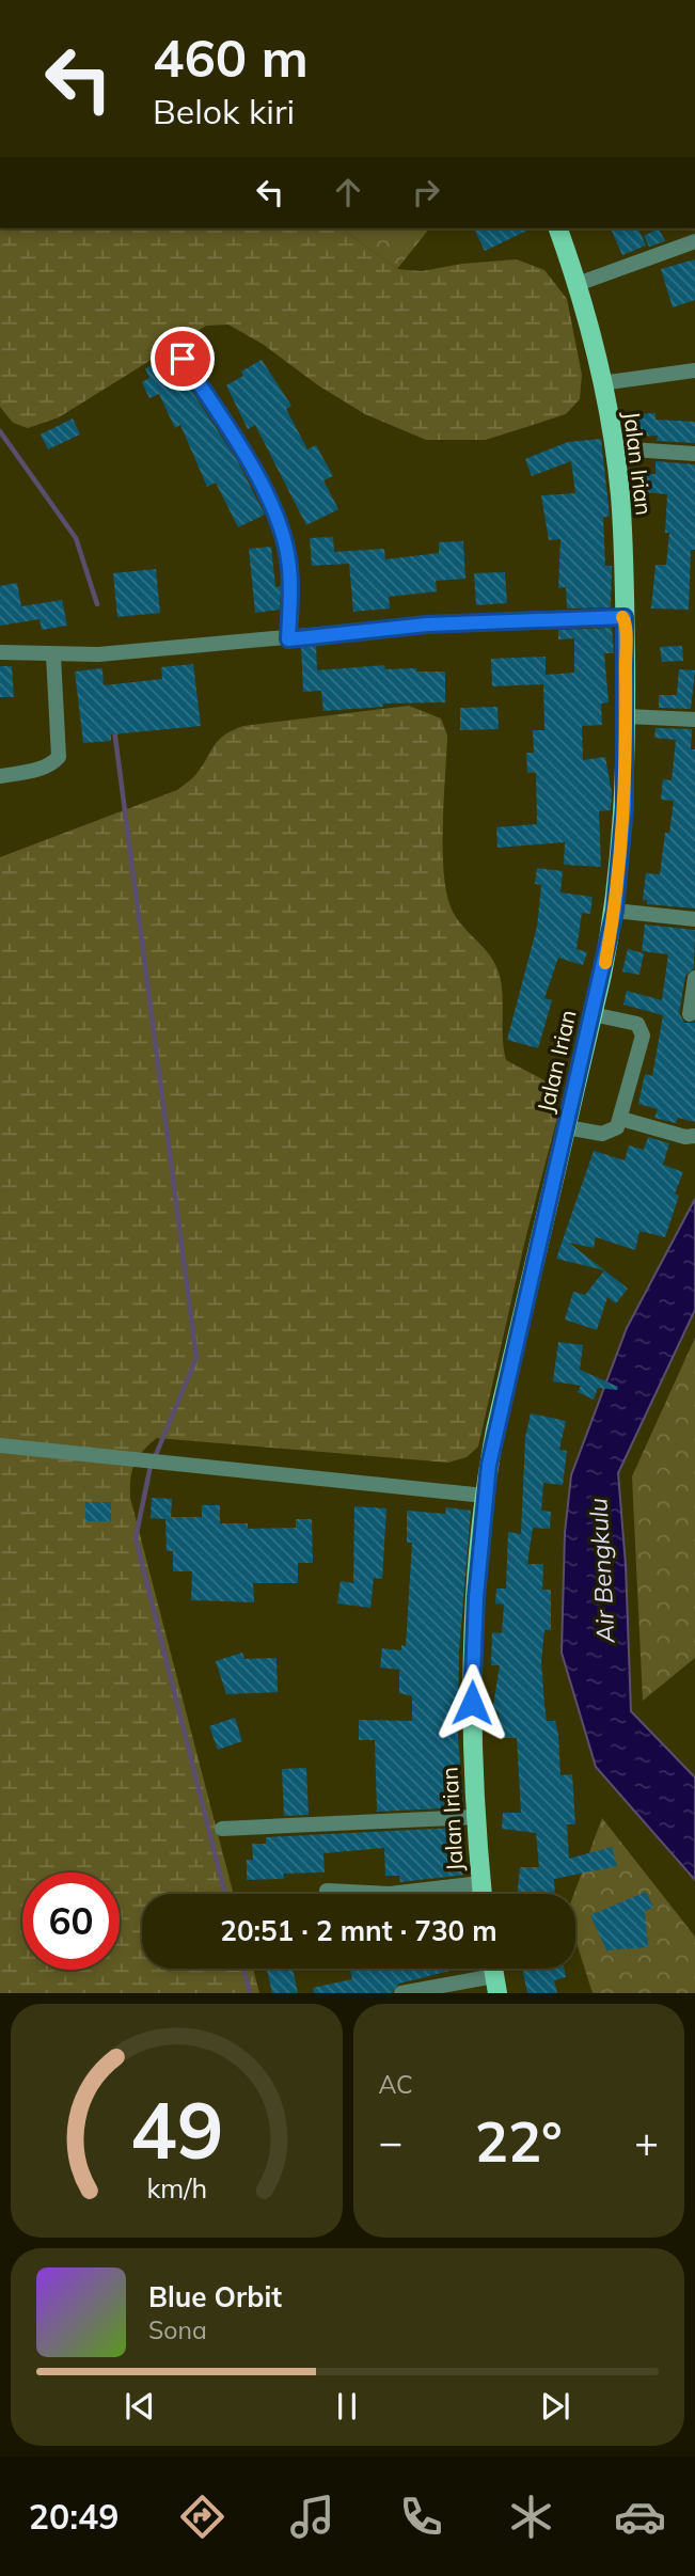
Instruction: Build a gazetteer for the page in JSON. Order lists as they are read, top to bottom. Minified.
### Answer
{"streets":{"main road":["Jalan Irian"]},"water":["Air Bengkulu"],"page":{"turn":["460 m","Belok kiri"],"limit":"60","trip":"20:51 · 2 mnt · 730 m","tile":"AC","heat":["−","22°","+"],"song":["Blue Orbit","Sona"],"tabs":"20:49","gauge":["49","km/h"]}}
